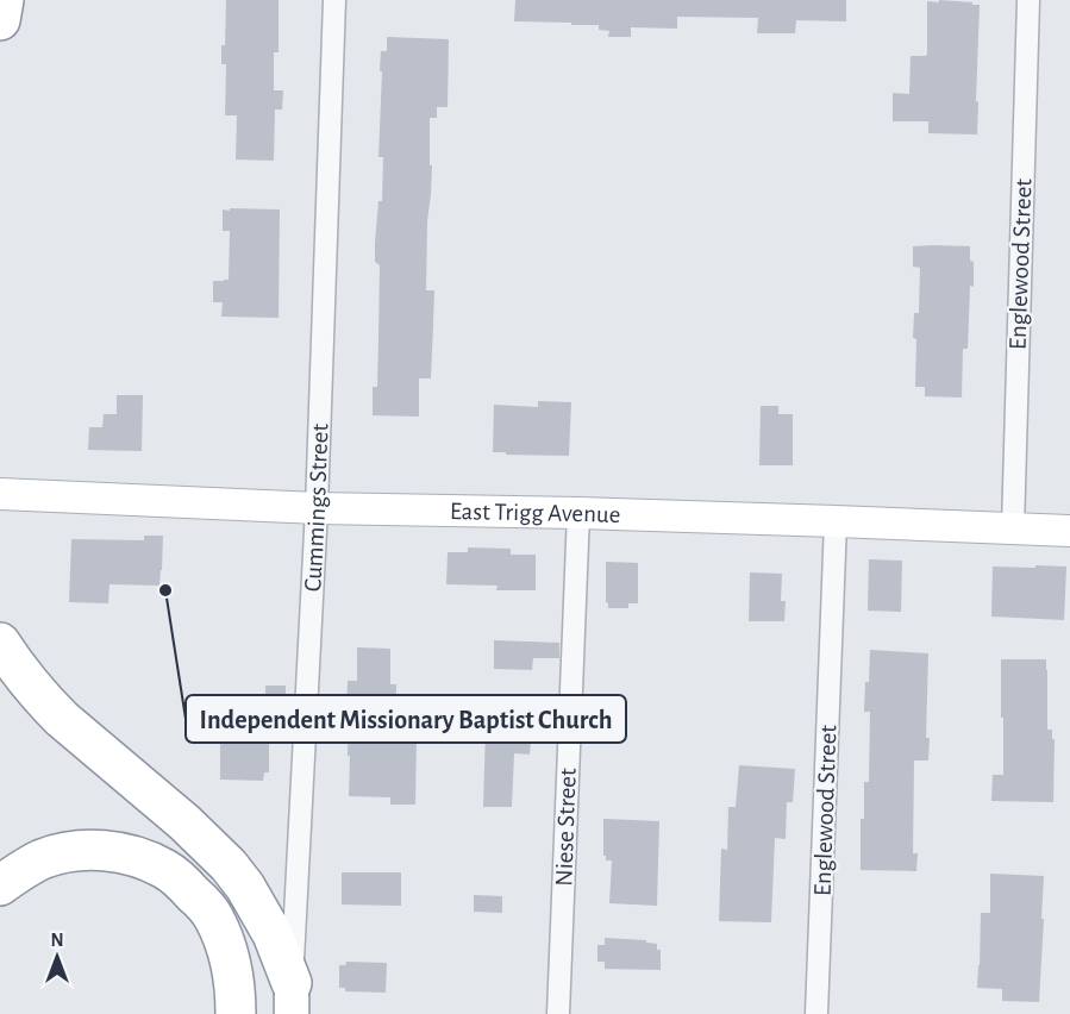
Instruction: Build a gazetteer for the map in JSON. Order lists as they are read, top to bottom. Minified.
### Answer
{"streets":{"street":["Englewood Street","Cummings Street","East Trigg Avenue","Niese Street"]},"crossings":[["Englewood Street","East Trigg Avenue"],["Cummings Street","East Trigg Avenue"],["East Trigg Avenue","Niese Street"]],"places":["Independent Missionary Baptist Church"],"north":"top"}
